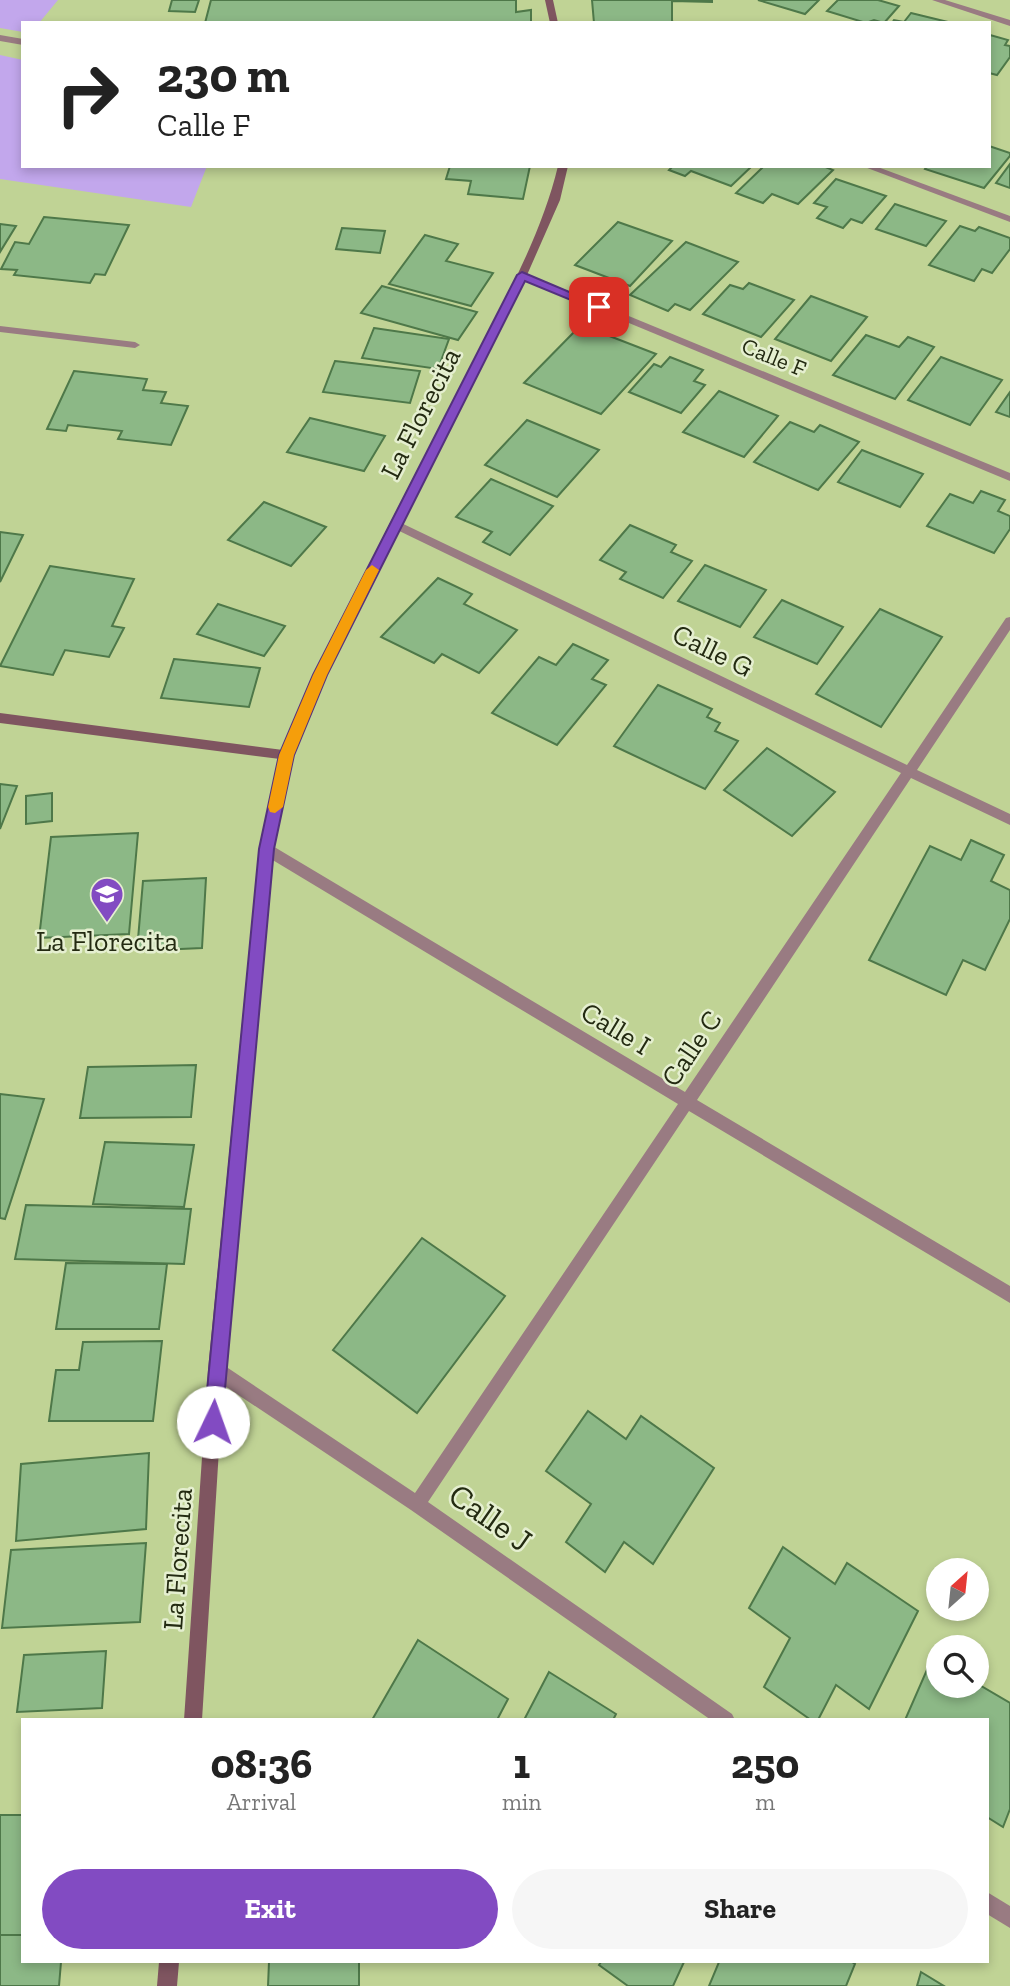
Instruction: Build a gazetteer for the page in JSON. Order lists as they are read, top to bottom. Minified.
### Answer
{"streets":{"main road":["La Florecita"],"street":["Calle F","Calle G","Calle I","Calle C","Calle J"]},"crossings":[["Calle F","La Florecita"],["La Florecita","Calle G"],["La Florecita","Calle I"],["La Florecita","Calle J"],["Calle G","Calle C"],["Calle I","Calle C"],["Calle C","Calle J"]],"places":{"school or university":["La Florecita"]},"north":"top right","page":{"turn":["230 m","Calle F"],"eta":["08:36","Arrival","1","min","250","m"],"buttons":["Exit","Share"]}}
